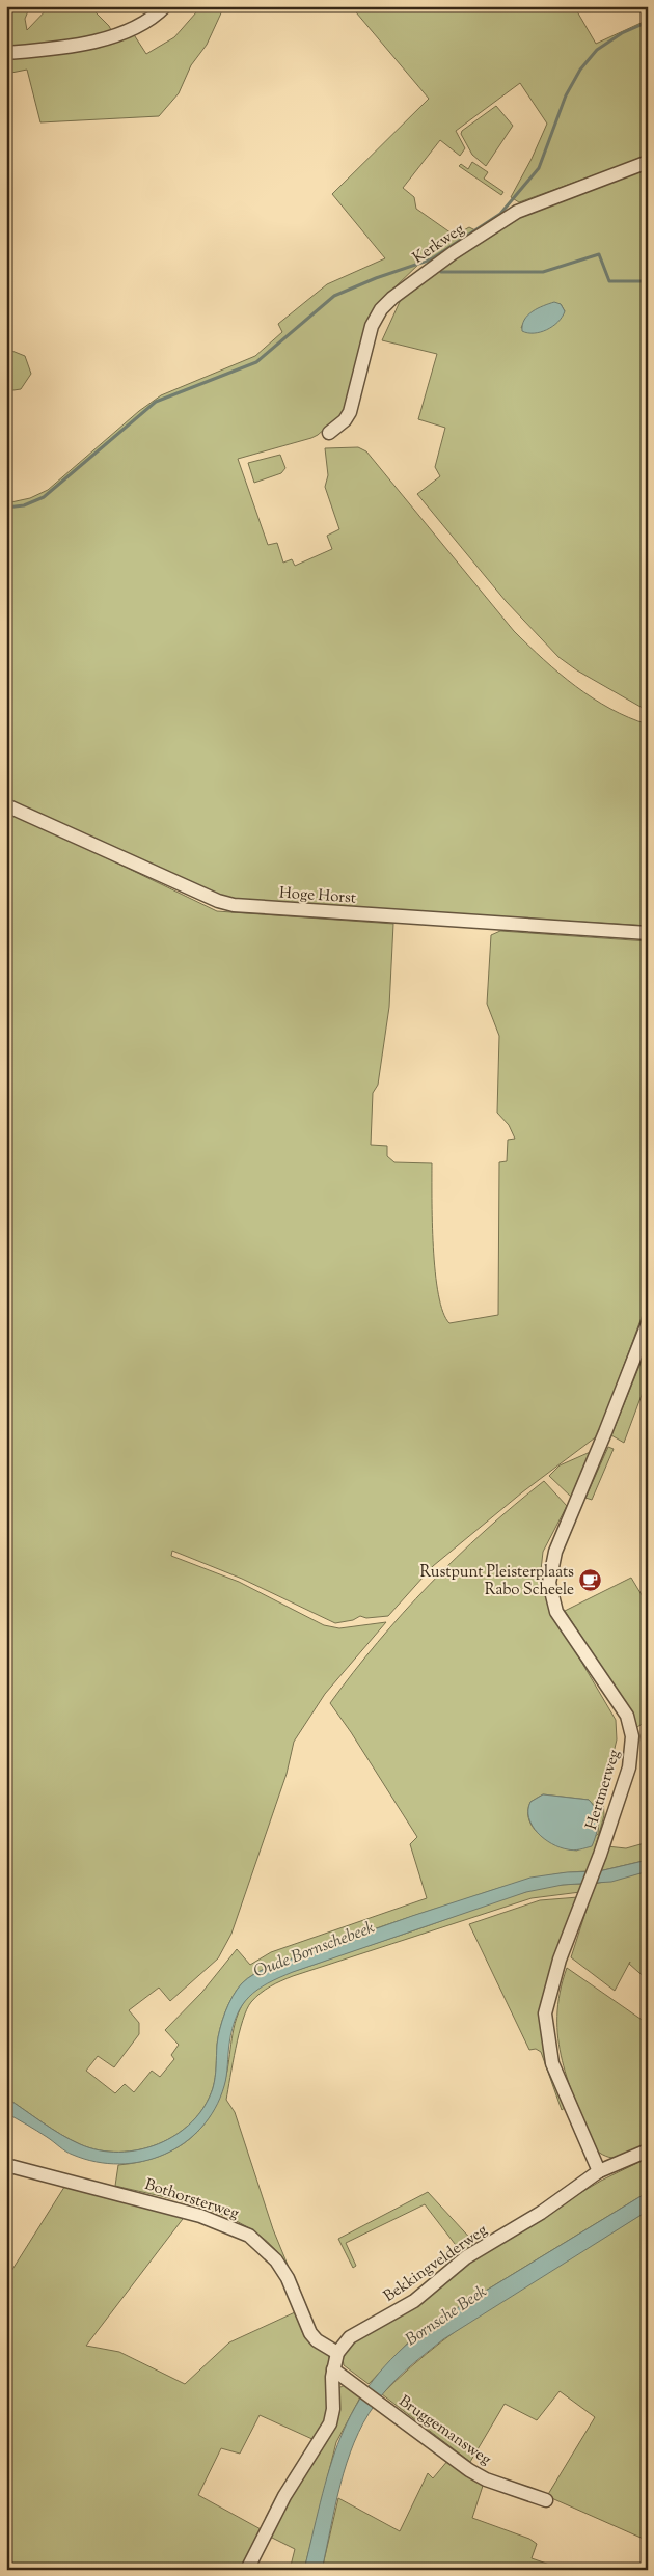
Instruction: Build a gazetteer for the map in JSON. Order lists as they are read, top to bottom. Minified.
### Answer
{"streets":{"street":["Kerkweg","Hoge Horst","Hertmerweg","Bothorsterweg","Bekkingvelderweg","Bruggemansweg"]},"crossings":[["Hertmerweg","Bekkingvelderweg"],["Bothorsterweg","Bekkingvelderweg"],["Bekkingvelderweg","Bruggemansweg"]],"water":["Oude Bornschebeek","Bornsche Beek"],"places":{"cafe":["Rustpunt Pleisterplaats Rabo Scheele"]}}
